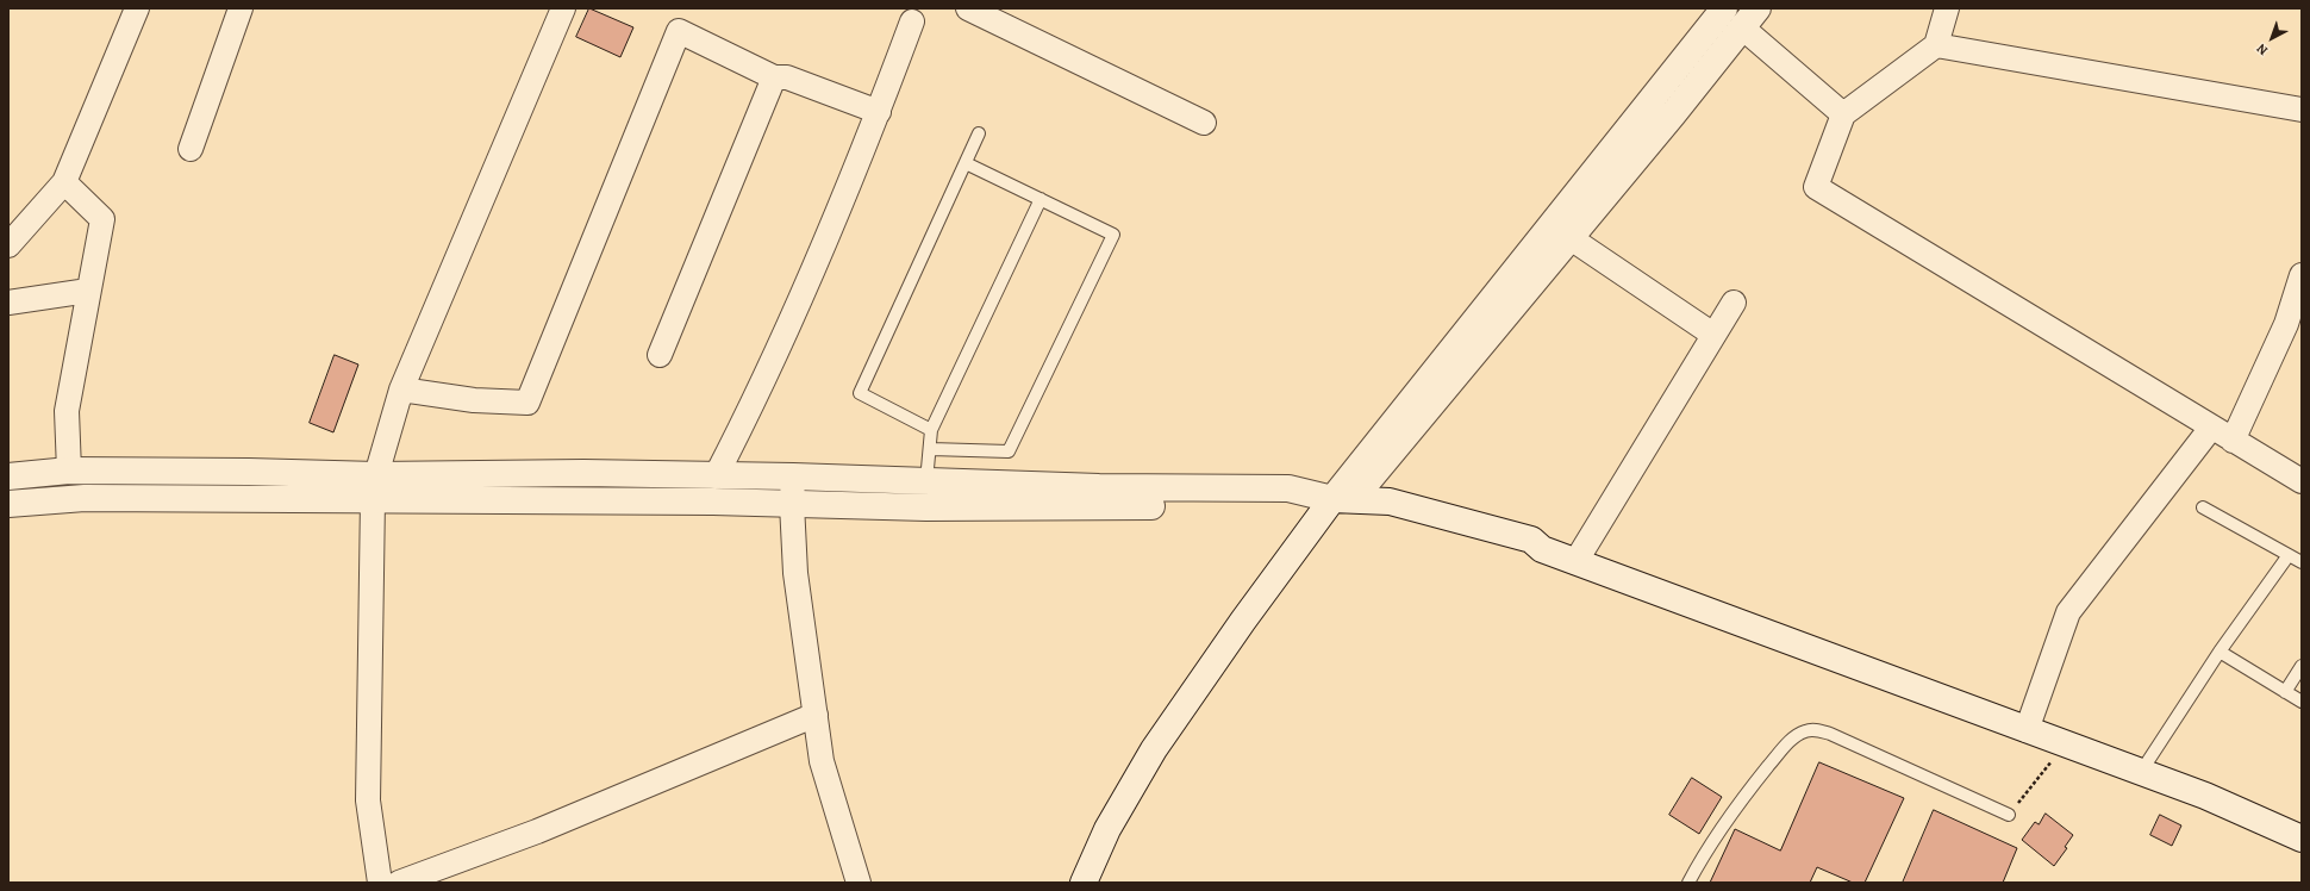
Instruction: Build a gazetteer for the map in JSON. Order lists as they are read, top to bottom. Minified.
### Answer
{"north":"bottom left"}
